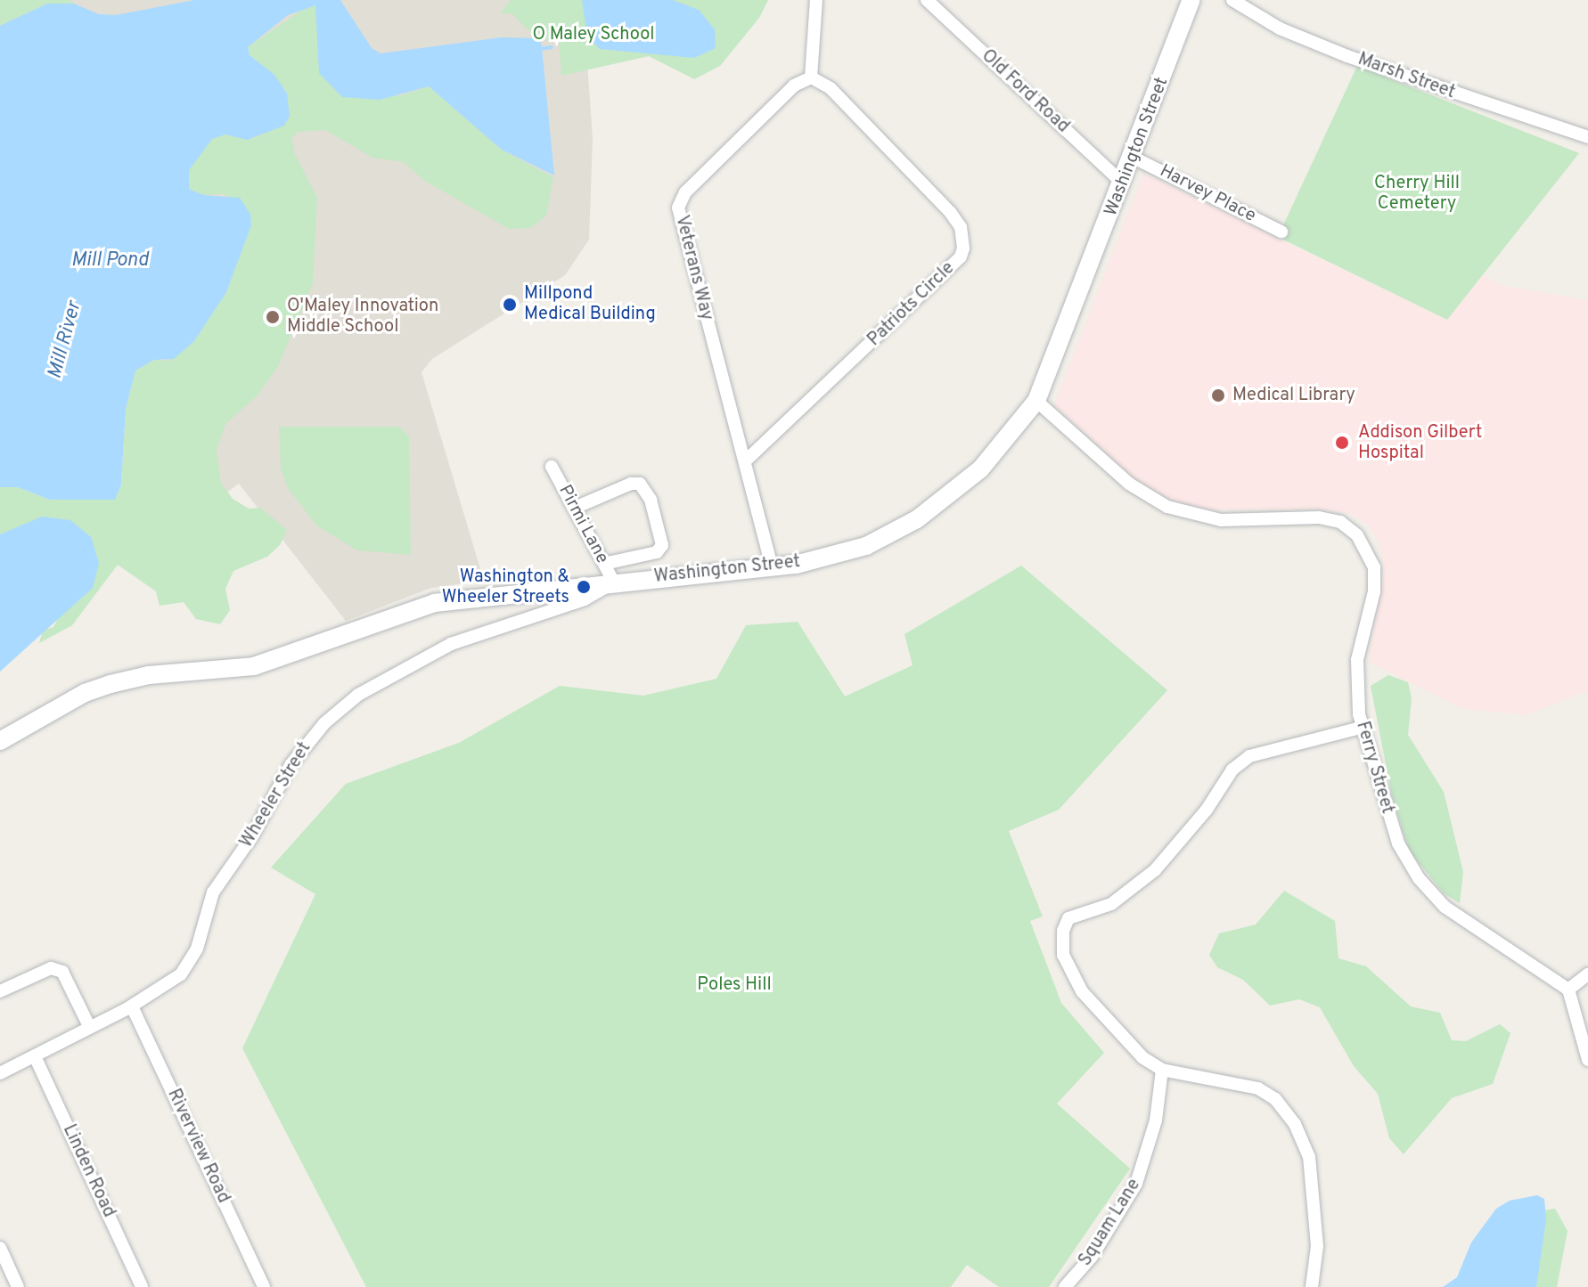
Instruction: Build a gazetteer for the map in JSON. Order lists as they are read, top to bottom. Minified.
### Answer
{"streets":{"main road":["Washington Street"],"street":["Marsh Street","Old Ford Road","Harvey Place","Veterans Way","Patriots Circle","Pirmi Lane","Ferry Street","Wheeler Street","Riverview Road","Linden Road","Squam Lane"]},"crossings":[["Old Ford Road","Washington Street"],["Washington Street","Harvey Place"],["Washington Street","Pirmi Lane"],["Washington Street","Ferry Street"],["Washington Street","Wheeler Street"],["Veterans Way","Patriots Circle"],["Pirmi Lane","Wheeler Street"],["Wheeler Street","Riverview Road"],["Wheeler Street","Linden Road"]],"water":["Mill Pond","Mill River"],"parks":["O Maley School","Cherry Hill Cemetery","Poles Hill"],"places":["Millpond Medical Building","O'Maley Innovation Middle School","Medical Library","Addison Gilbert Hospital","Washington & Wheeler Streets"]}
